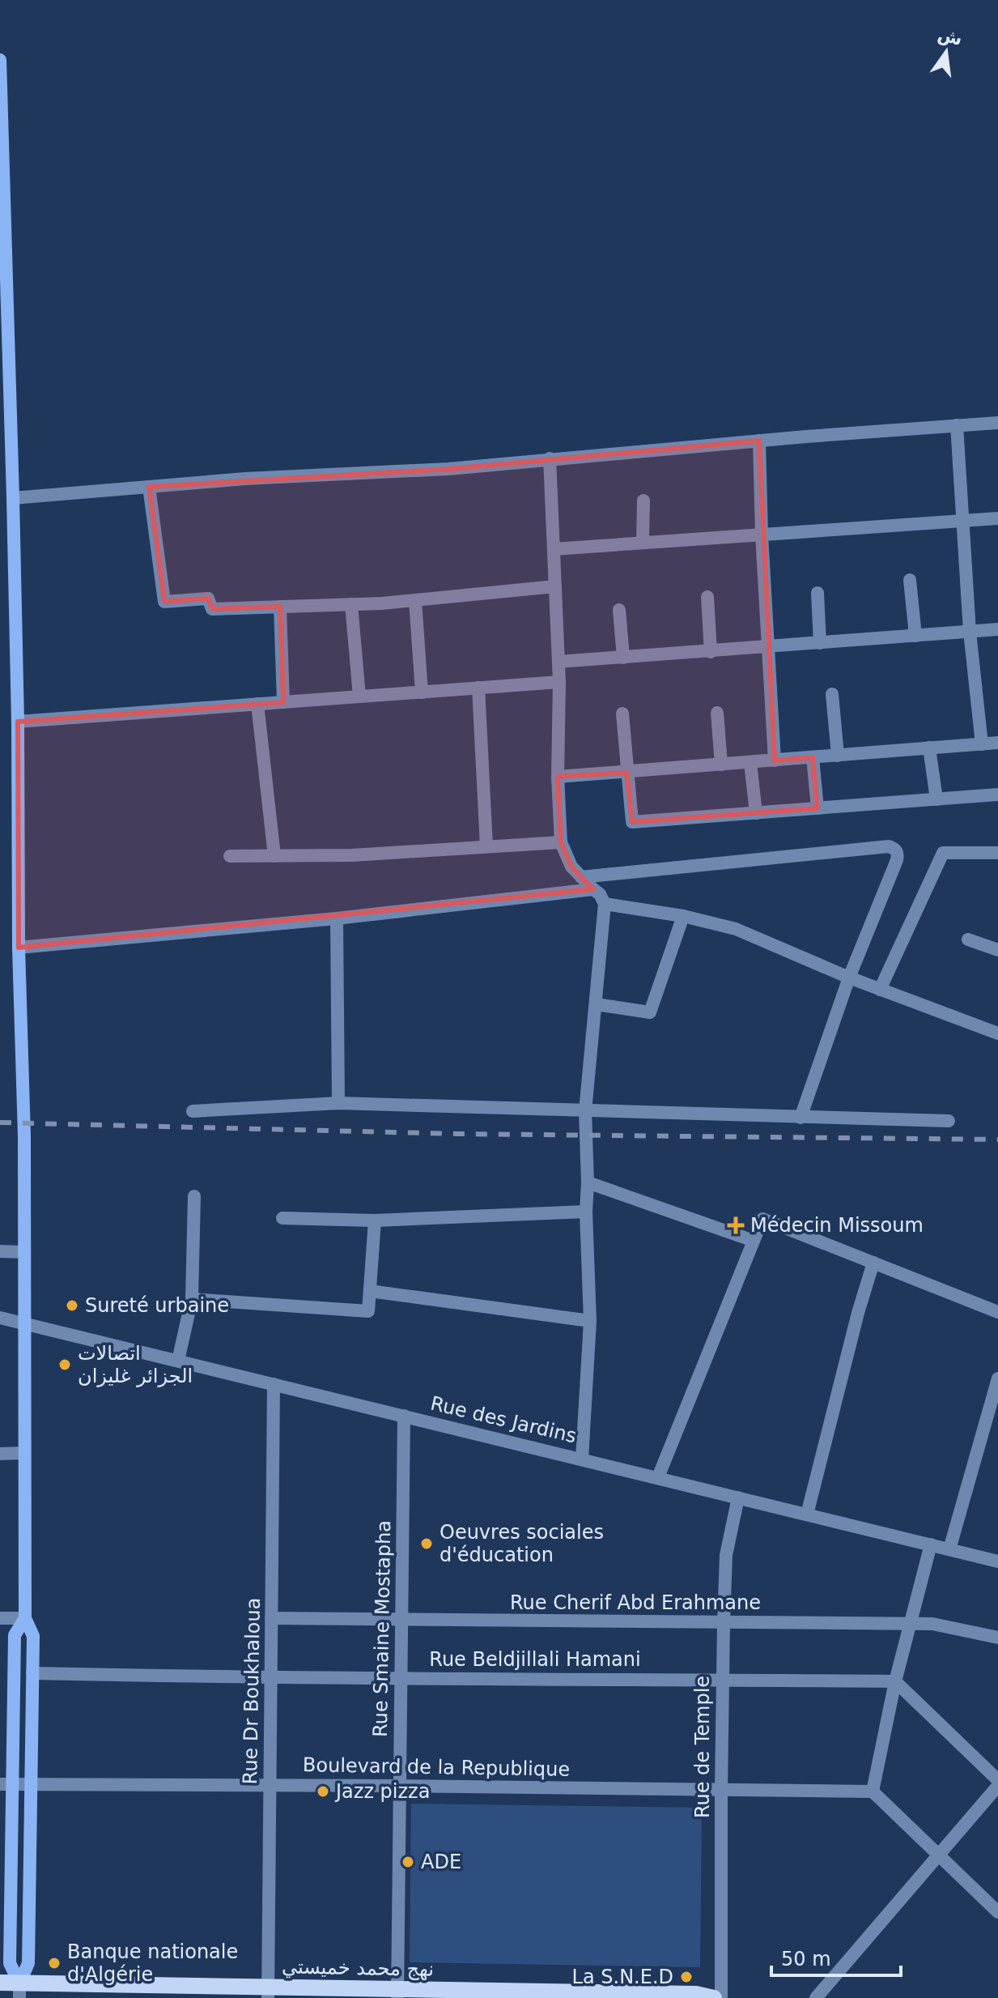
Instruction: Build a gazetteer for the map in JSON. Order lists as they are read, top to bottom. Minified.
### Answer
{"streets":{"main road":["نهج محمد خميستي"],"street":["Rue des Jardins","Rue Cherif Abd Erahmane","Rue Smaine Mostapha","Rue Beldjillali Hamani","Rue Dr Boukhaloua","Rue de Temple","Boulevard de la Republique"]},"crossings":[["Rue des Jardins","Rue Smaine Mostapha"],["Rue des Jardins","Rue Dr Boukhaloua"],["Rue des Jardins","Rue de Temple"],["Rue Cherif Abd Erahmane","Rue Smaine Mostapha"],["Rue Cherif Abd Erahmane","Rue Dr Boukhaloua"],["Rue Cherif Abd Erahmane","Rue de Temple"],["Rue Smaine Mostapha","Rue Beldjillali Hamani"],["Rue Smaine Mostapha","Boulevard de la Republique"],["Rue Smaine Mostapha","نهج محمد خميستي"],["Rue Beldjillali Hamani","Rue Dr Boukhaloua"],["Rue Beldjillali Hamani","Rue de Temple"],["Rue Dr Boukhaloua","Boulevard de la Republique"],["Rue Dr Boukhaloua","نهج محمد خميستي"],["Rue de Temple","Boulevard de la Republique"]],"places":{"health":["Médecin Missoum"],"other":["Sureté urbaine","اتصالات الجزائر غليزان","Oeuvres sociales d'éducation","Jazz pizza","ADE","Banque nationale d'Algérie","La S.N.E.D"]},"scale_bar":"50 m","north":"top"}
